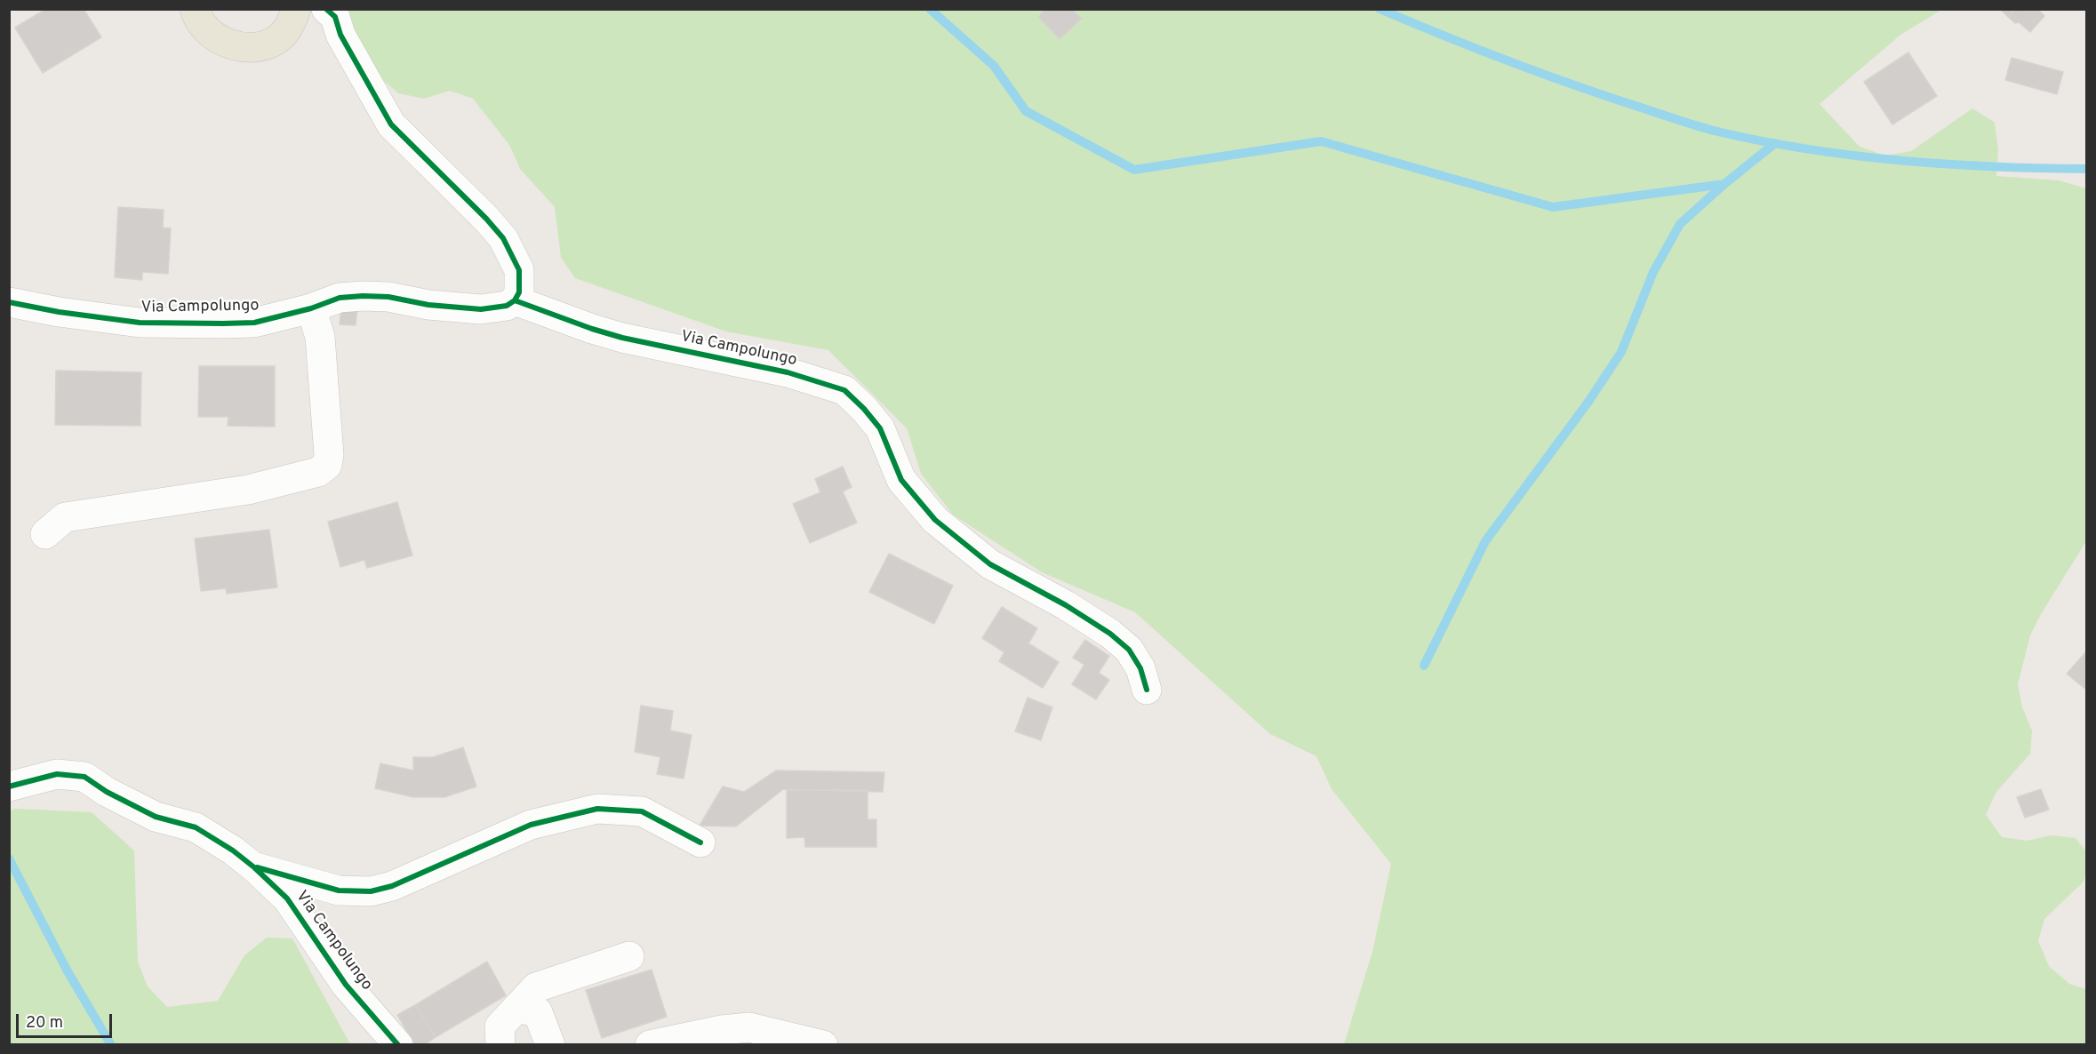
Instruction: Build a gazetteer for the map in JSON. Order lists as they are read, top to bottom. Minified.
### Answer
{"streets":{"street":["Via Campolungo"]},"scale_bar":"20 m"}
